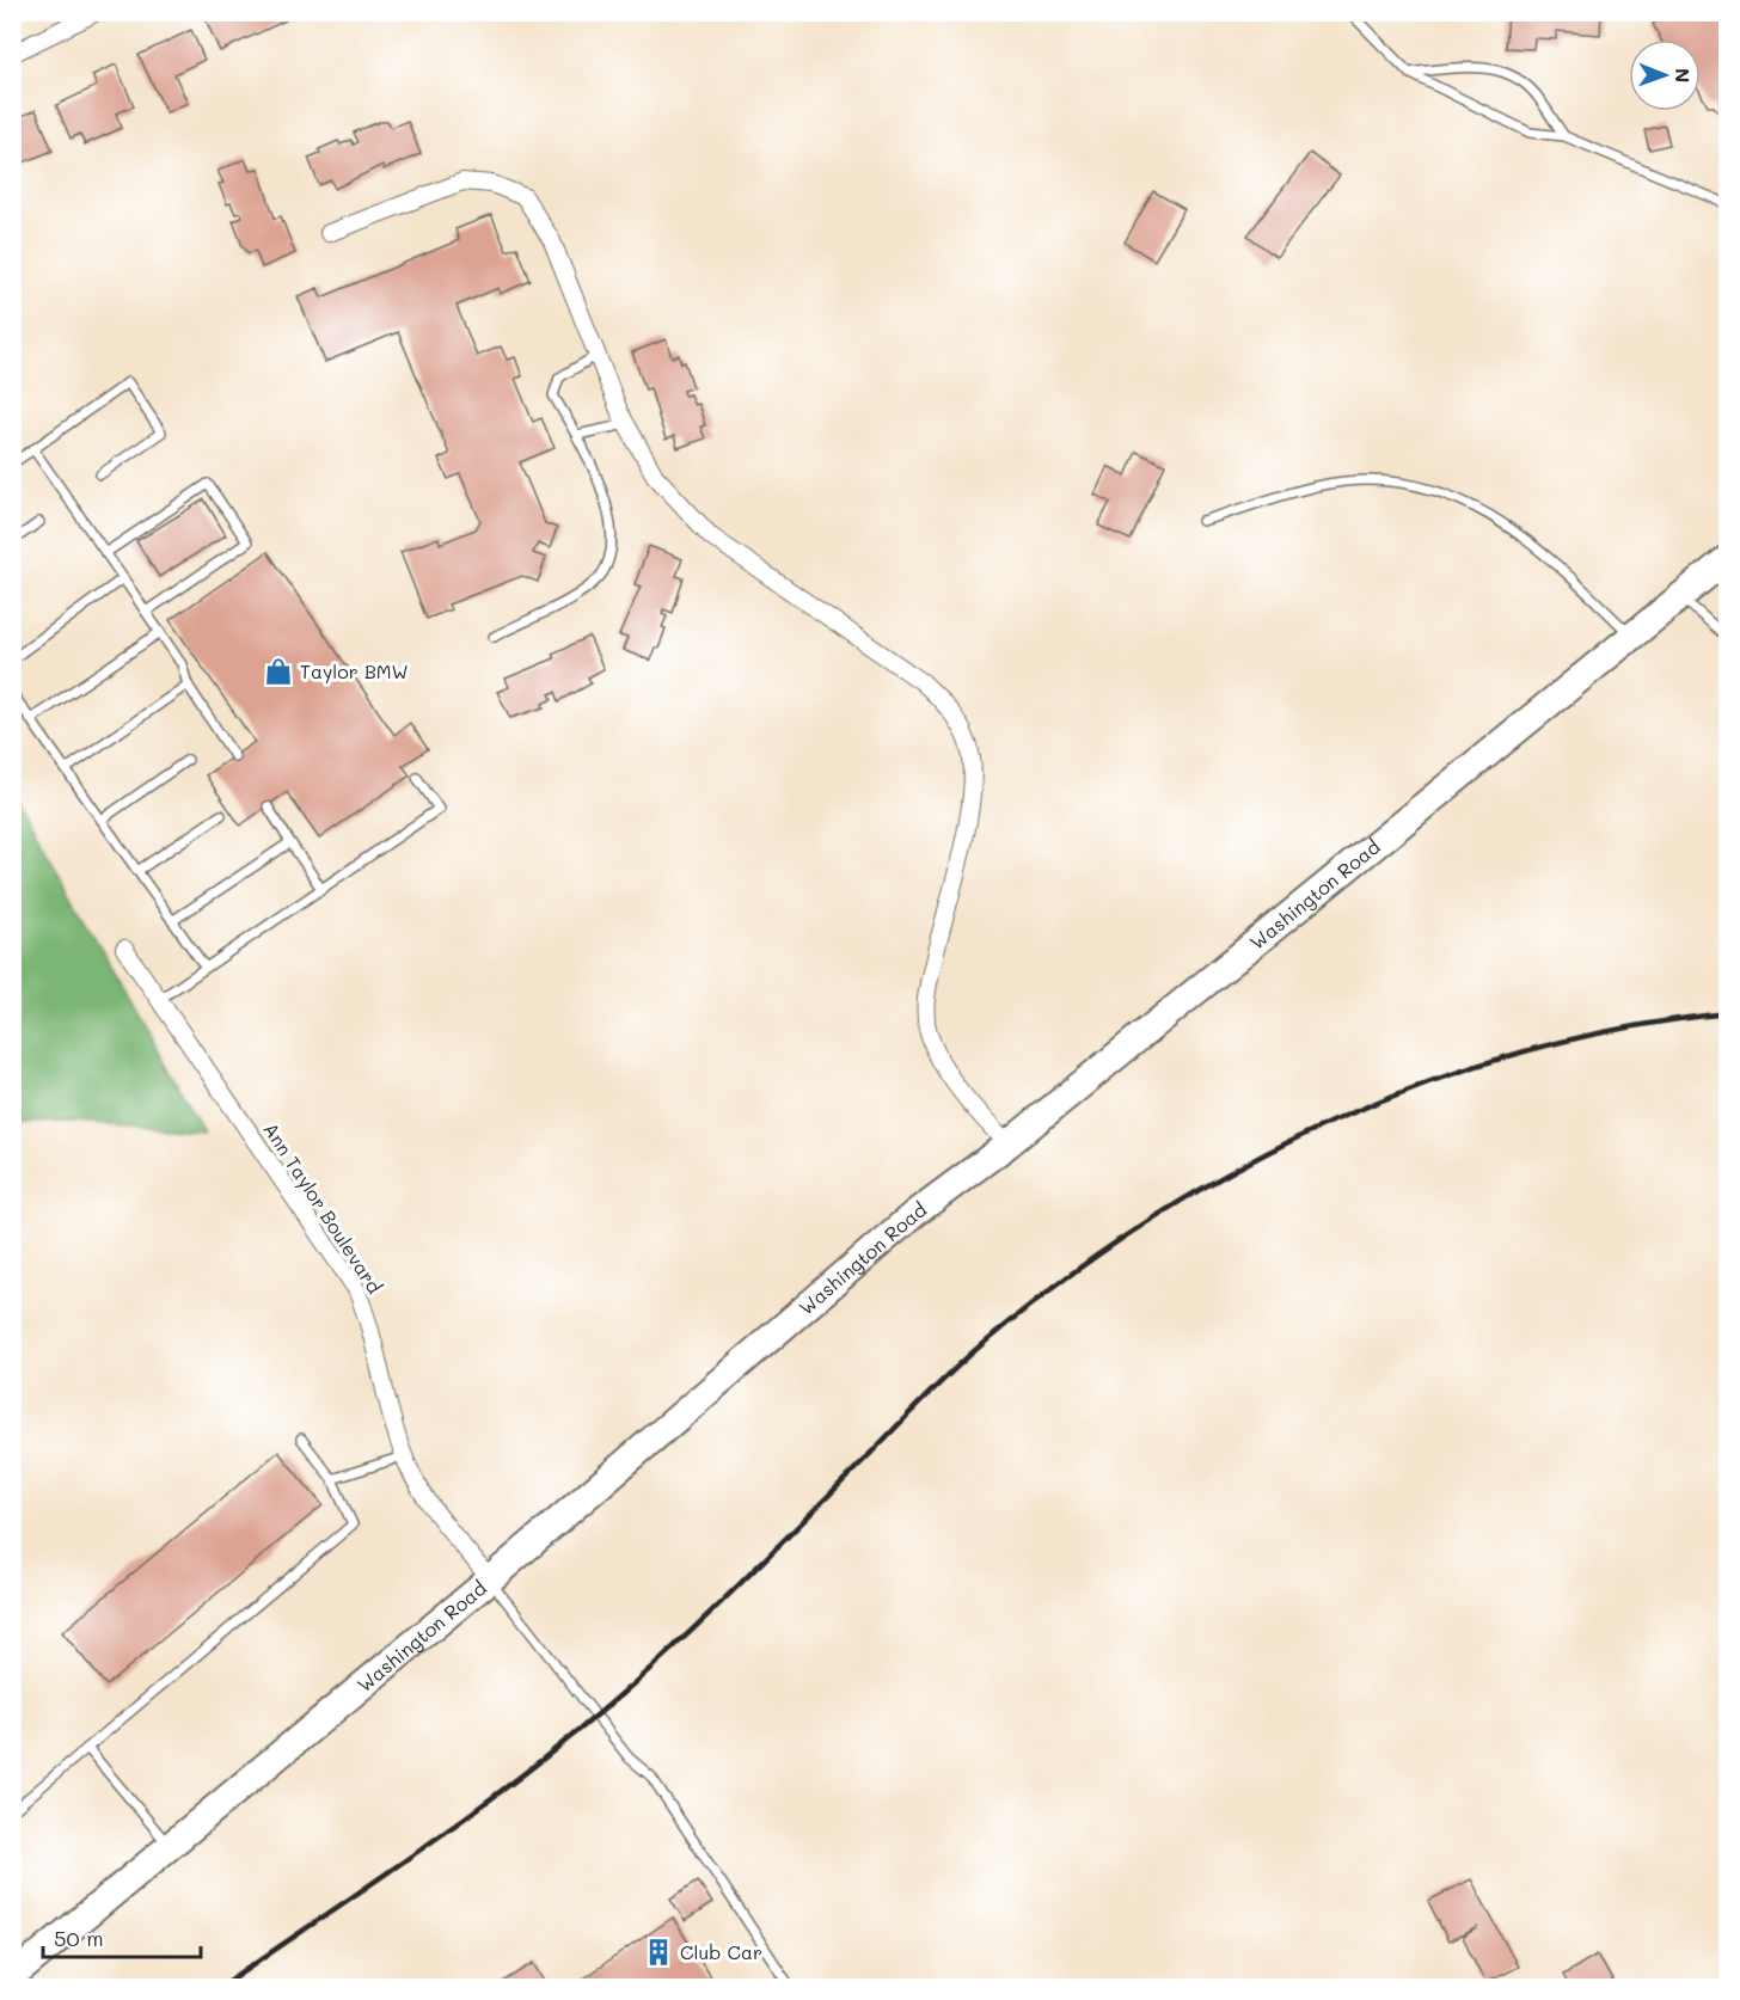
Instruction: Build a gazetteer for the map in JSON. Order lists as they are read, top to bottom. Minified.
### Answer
{"streets":{"main road":["Washington Road"],"street":["Ann Taylor Boulevard"]},"crossings":[["Washington Road","Ann Taylor Boulevard"]],"places":{"shop":["Taylor BMW"],"building":["Club Car"]},"scale_bar":"50 m","north":"right"}
